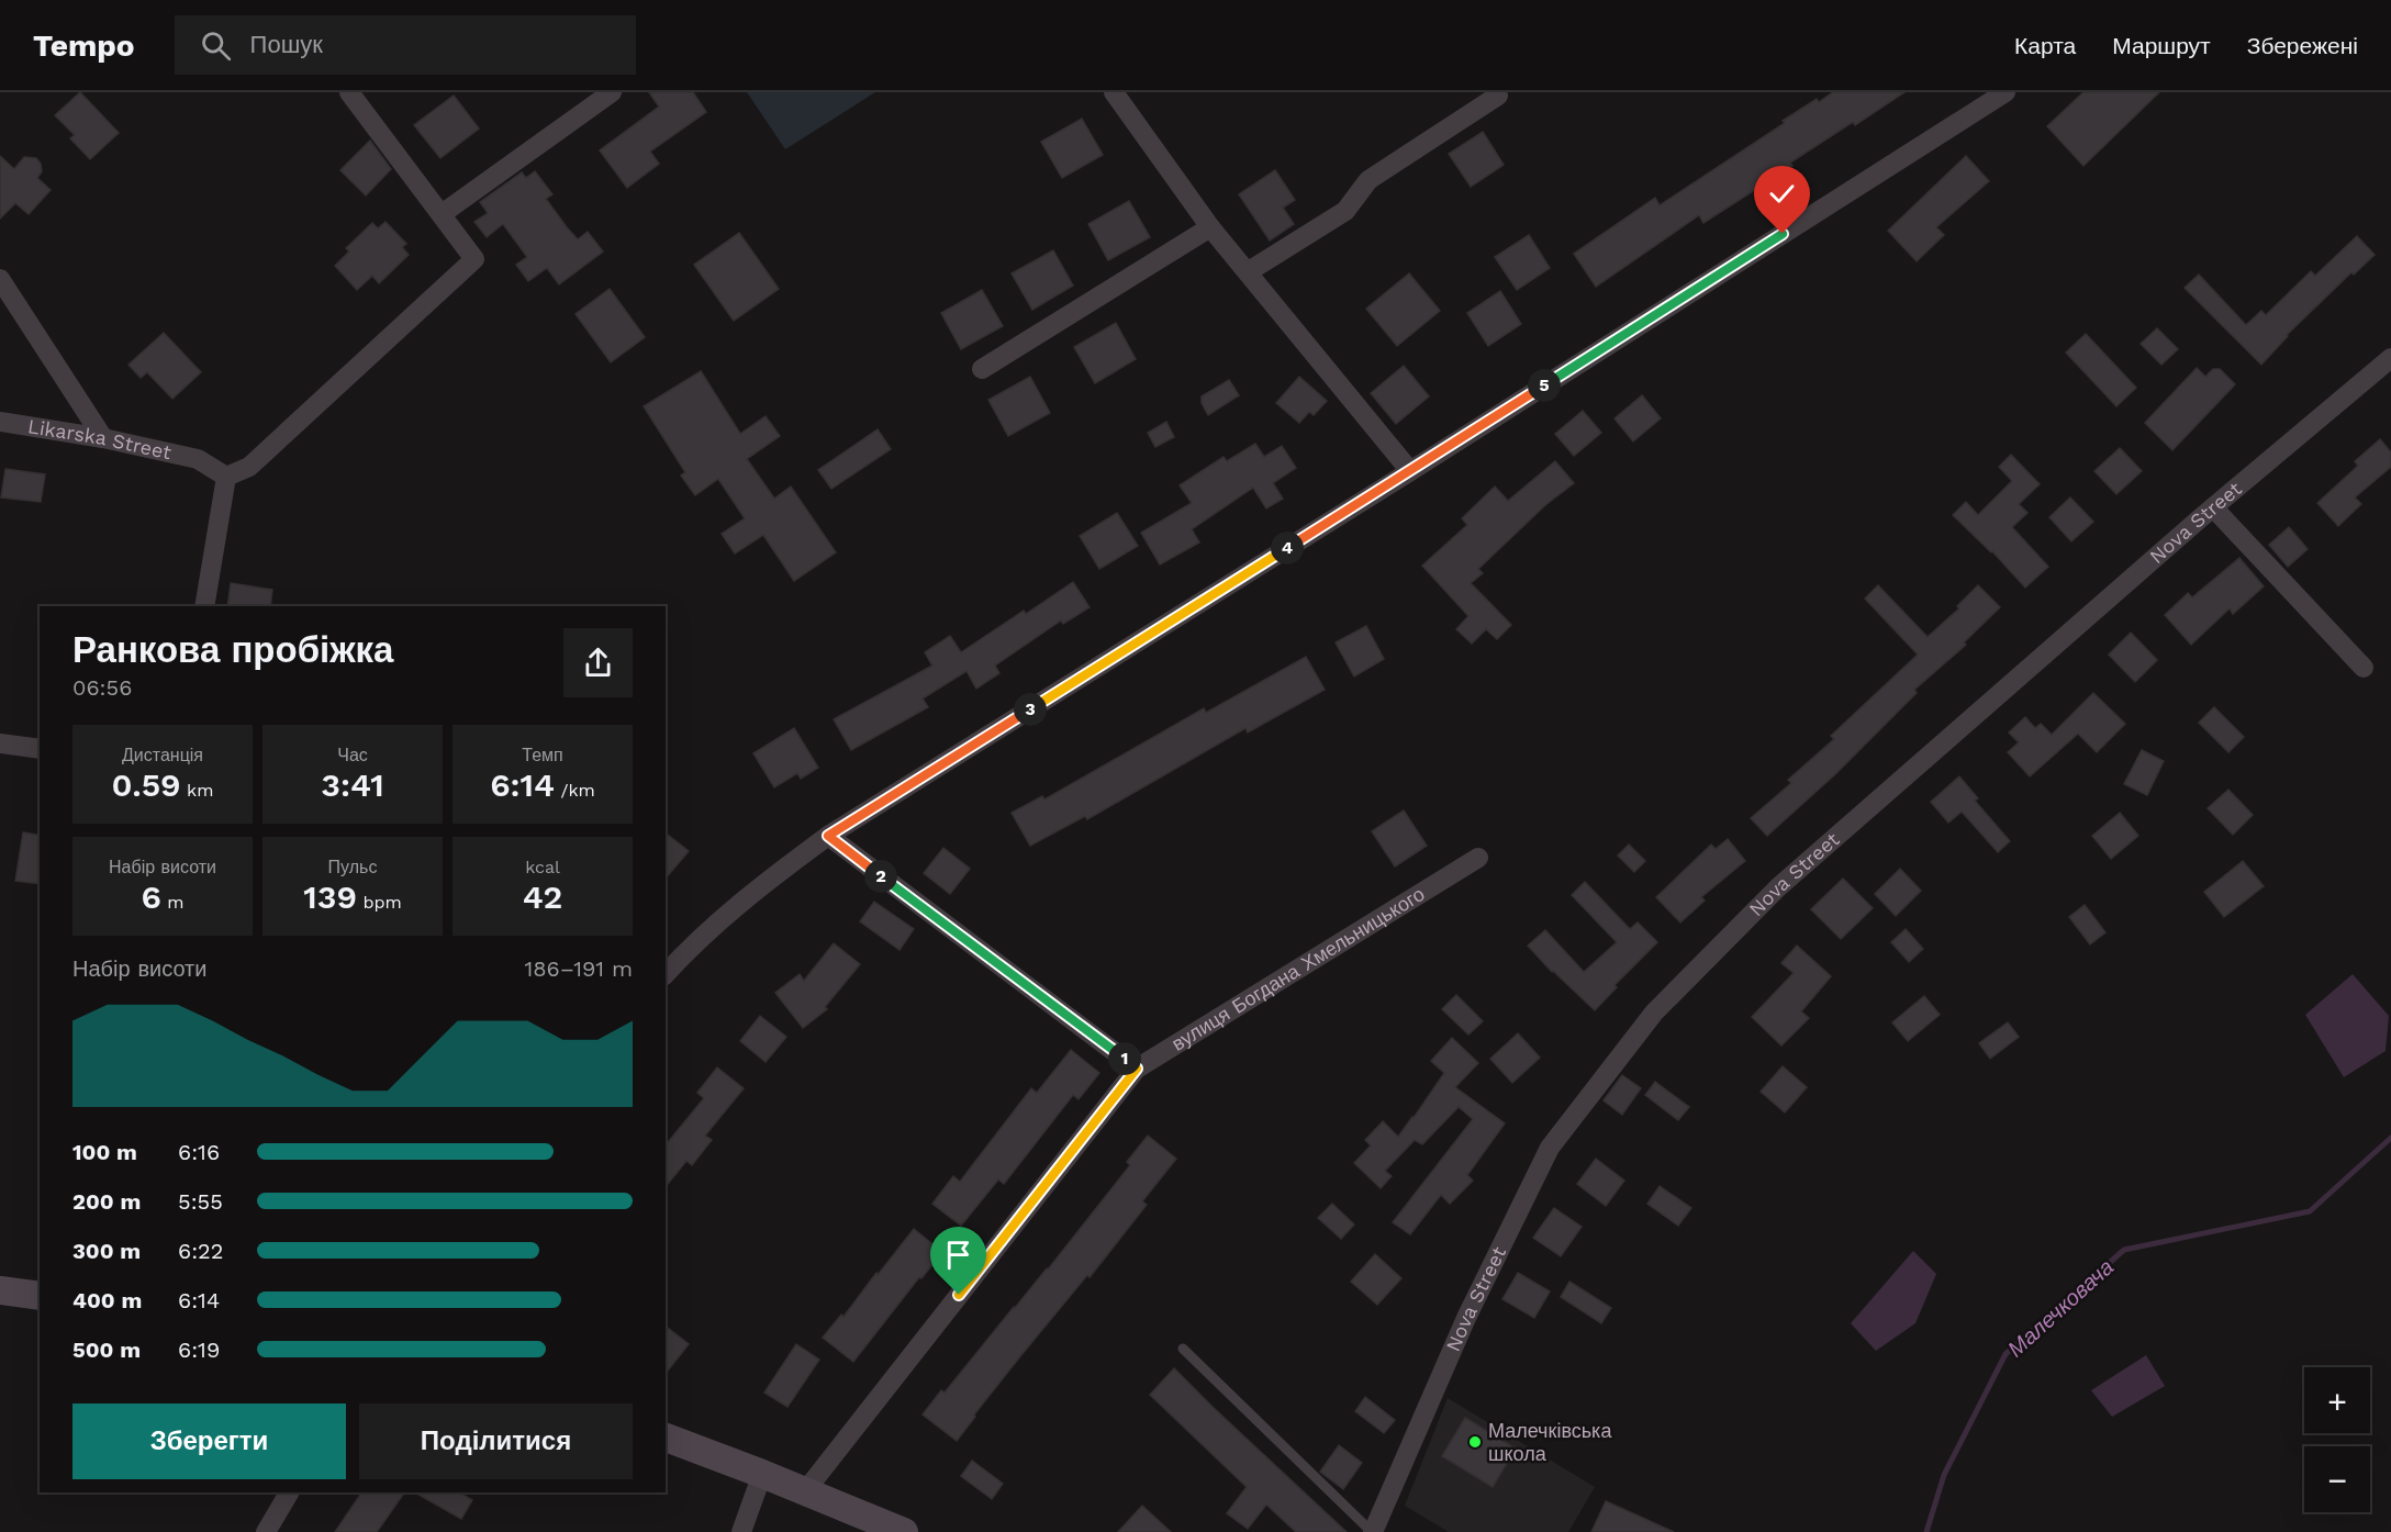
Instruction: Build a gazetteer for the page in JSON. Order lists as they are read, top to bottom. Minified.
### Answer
{"streets":{"street":["Likarska Street","Nova Street","вулиця Богдана Хмельницького"]},"water":["Малечковача"],"places":["Малечківська школа"],"page":{"header":"Tempo","search":"Пошук","nav":["Карта","Маршрут","Збережені"],"pins":["5","4","3","2","1"],"heading":["Ранкова пробіжка","06:56"],"stats":[["Дистанція","0.59 km"],["Час","3:41"],["Темп","6:14 /km"],["Набір висоти","6 m"],["Пульс","139 bpm"],["kcal","42"]],"chart":["Набір висоти","186–191 m"],"list":[{"name":"100 m","note":"6:16"},{"name":"200 m","note":"5:55"},{"name":"300 m","note":"6:22"},{"name":"400 m","note":"6:14"},{"name":"500 m","note":"6:19"}],"map_buttons":["+","−"],"buttons":["Зберегти","Поділитися"]}}
